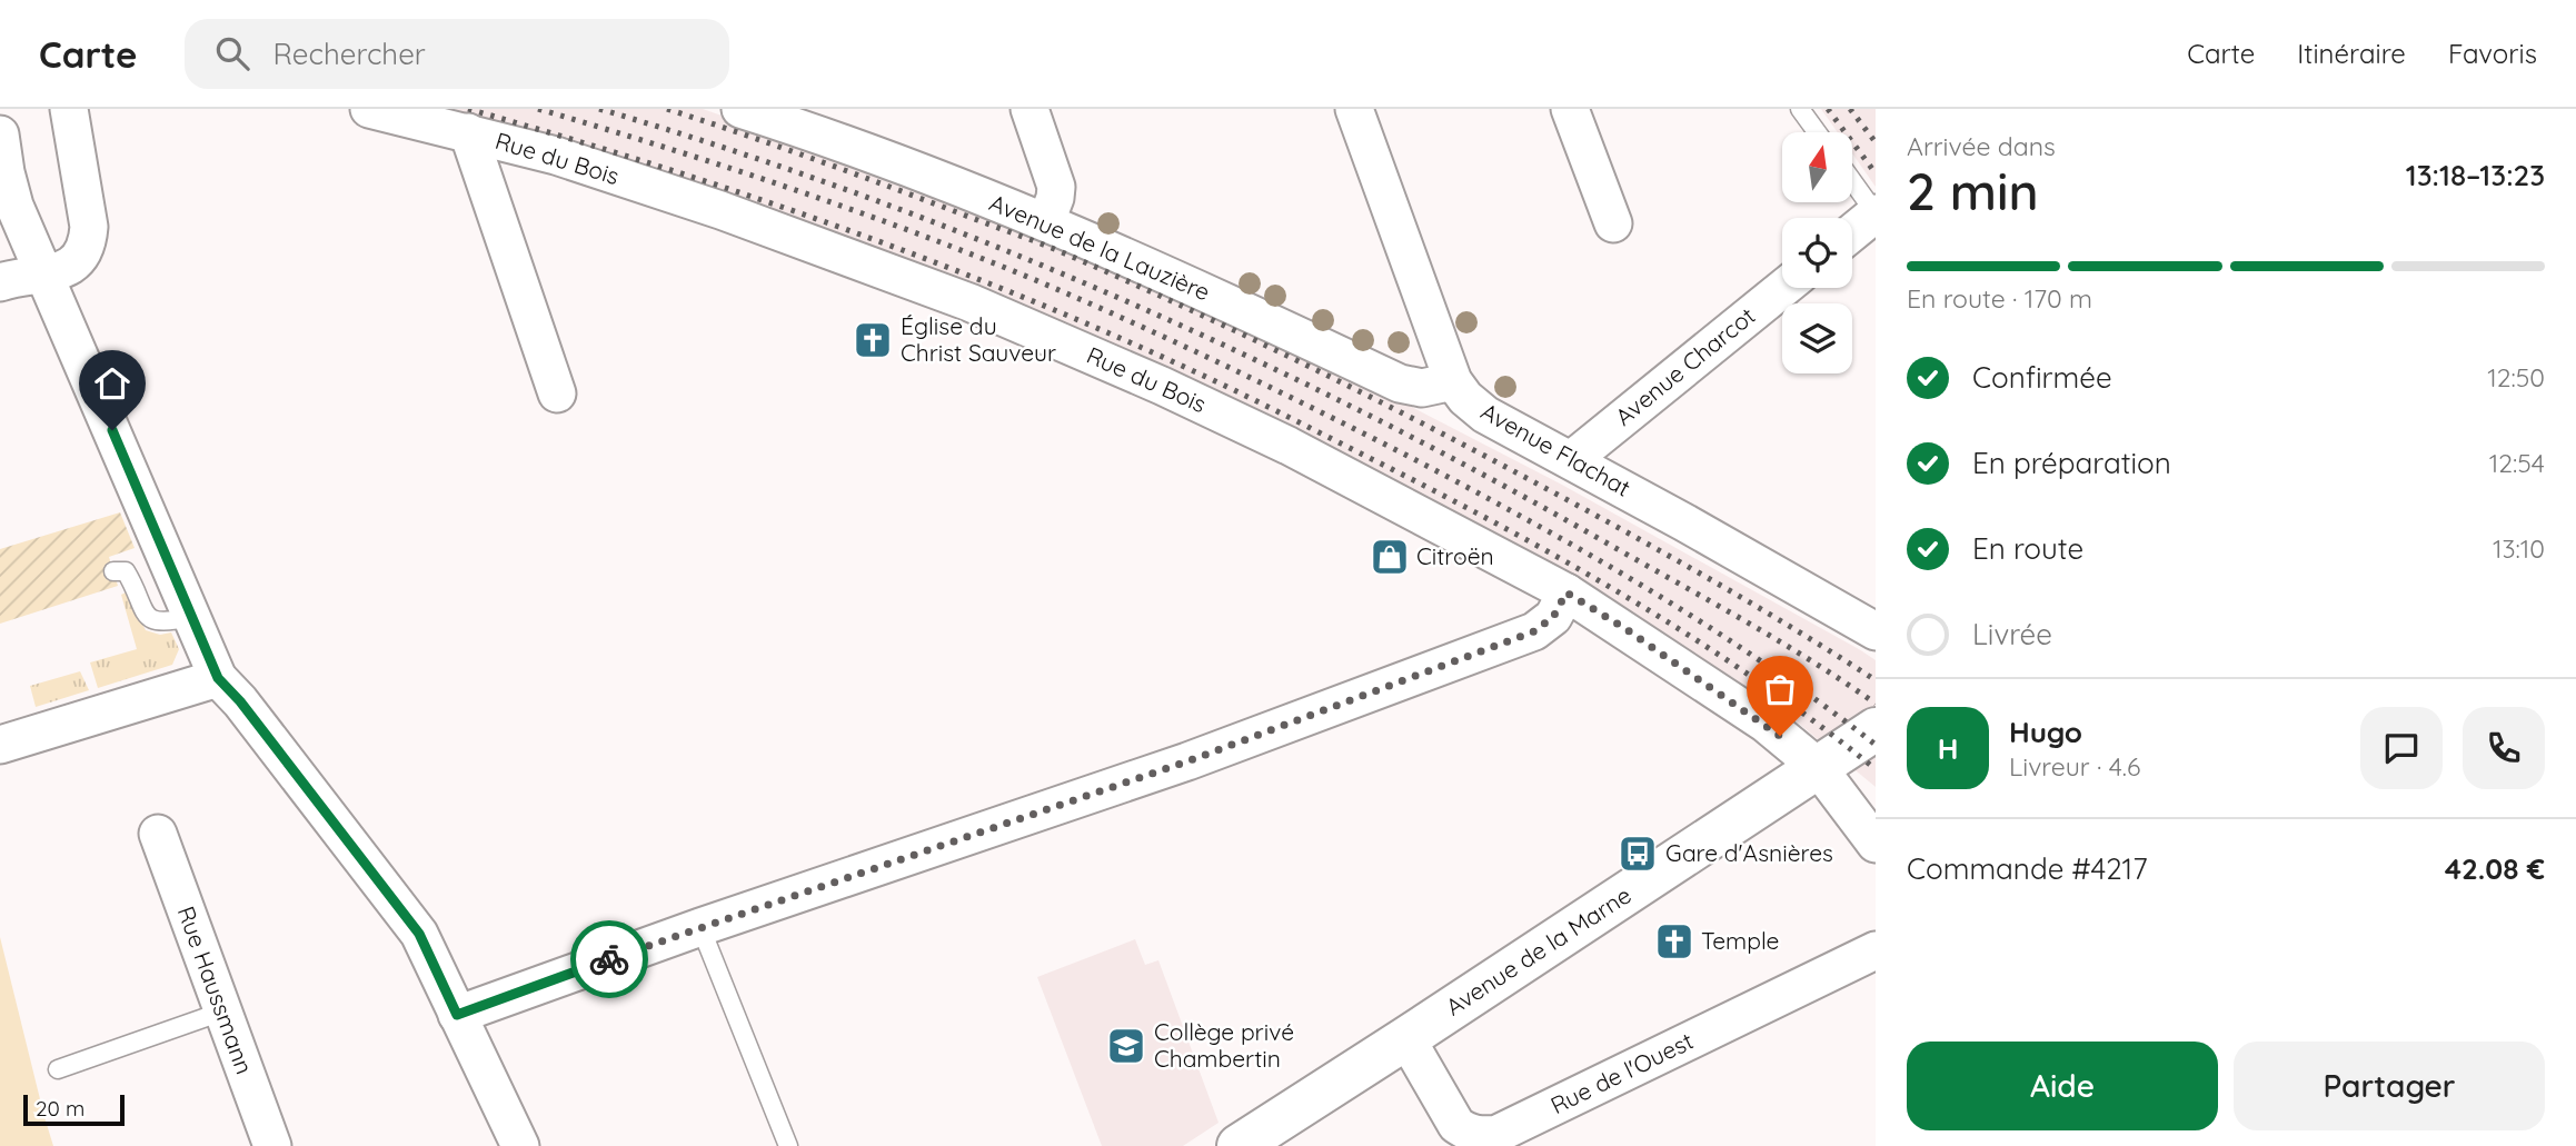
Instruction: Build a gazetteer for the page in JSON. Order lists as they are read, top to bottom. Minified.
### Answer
{"streets":{"main road":["Avenue de la Marne"],"street":["Rue du Bois","Avenue de la Lauzière","Avenue Charcot","Avenue Flachat","Rue Haussmann","Rue de l'Ouest"]},"crossings":[["Rue du Bois","Avenue de la Marne"],["Avenue de la Lauzière","Avenue Flachat"],["Avenue Charcot","Avenue Flachat"],["Avenue de la Marne","Rue de l'Ouest"]],"places":{"church":["Église du Christ Sauveur","Temple"],"shop":["Citroën"],"bus stop":["Gare d'Asnières"],"school or university":["Collège privé Chambertin"]},"scale_bar":"20 m","north":"top","page":{"header":"Carte","search":"Rechercher","nav":["Carte","Itinéraire","Favoris"],"heading":["2 min","Arrivée dans","13:18–13:23"],"panel":["Hugo","Livreur · 4.6","Commande #4217","42.08 €"],"bar":"En route · 170 m","list":[["Confirmée","12:50"],["En préparation","12:54"],["En route","13:10"],"Livrée"],"round":"H","buttons":["Aide","Partager"],"scale":"20 m"}}
